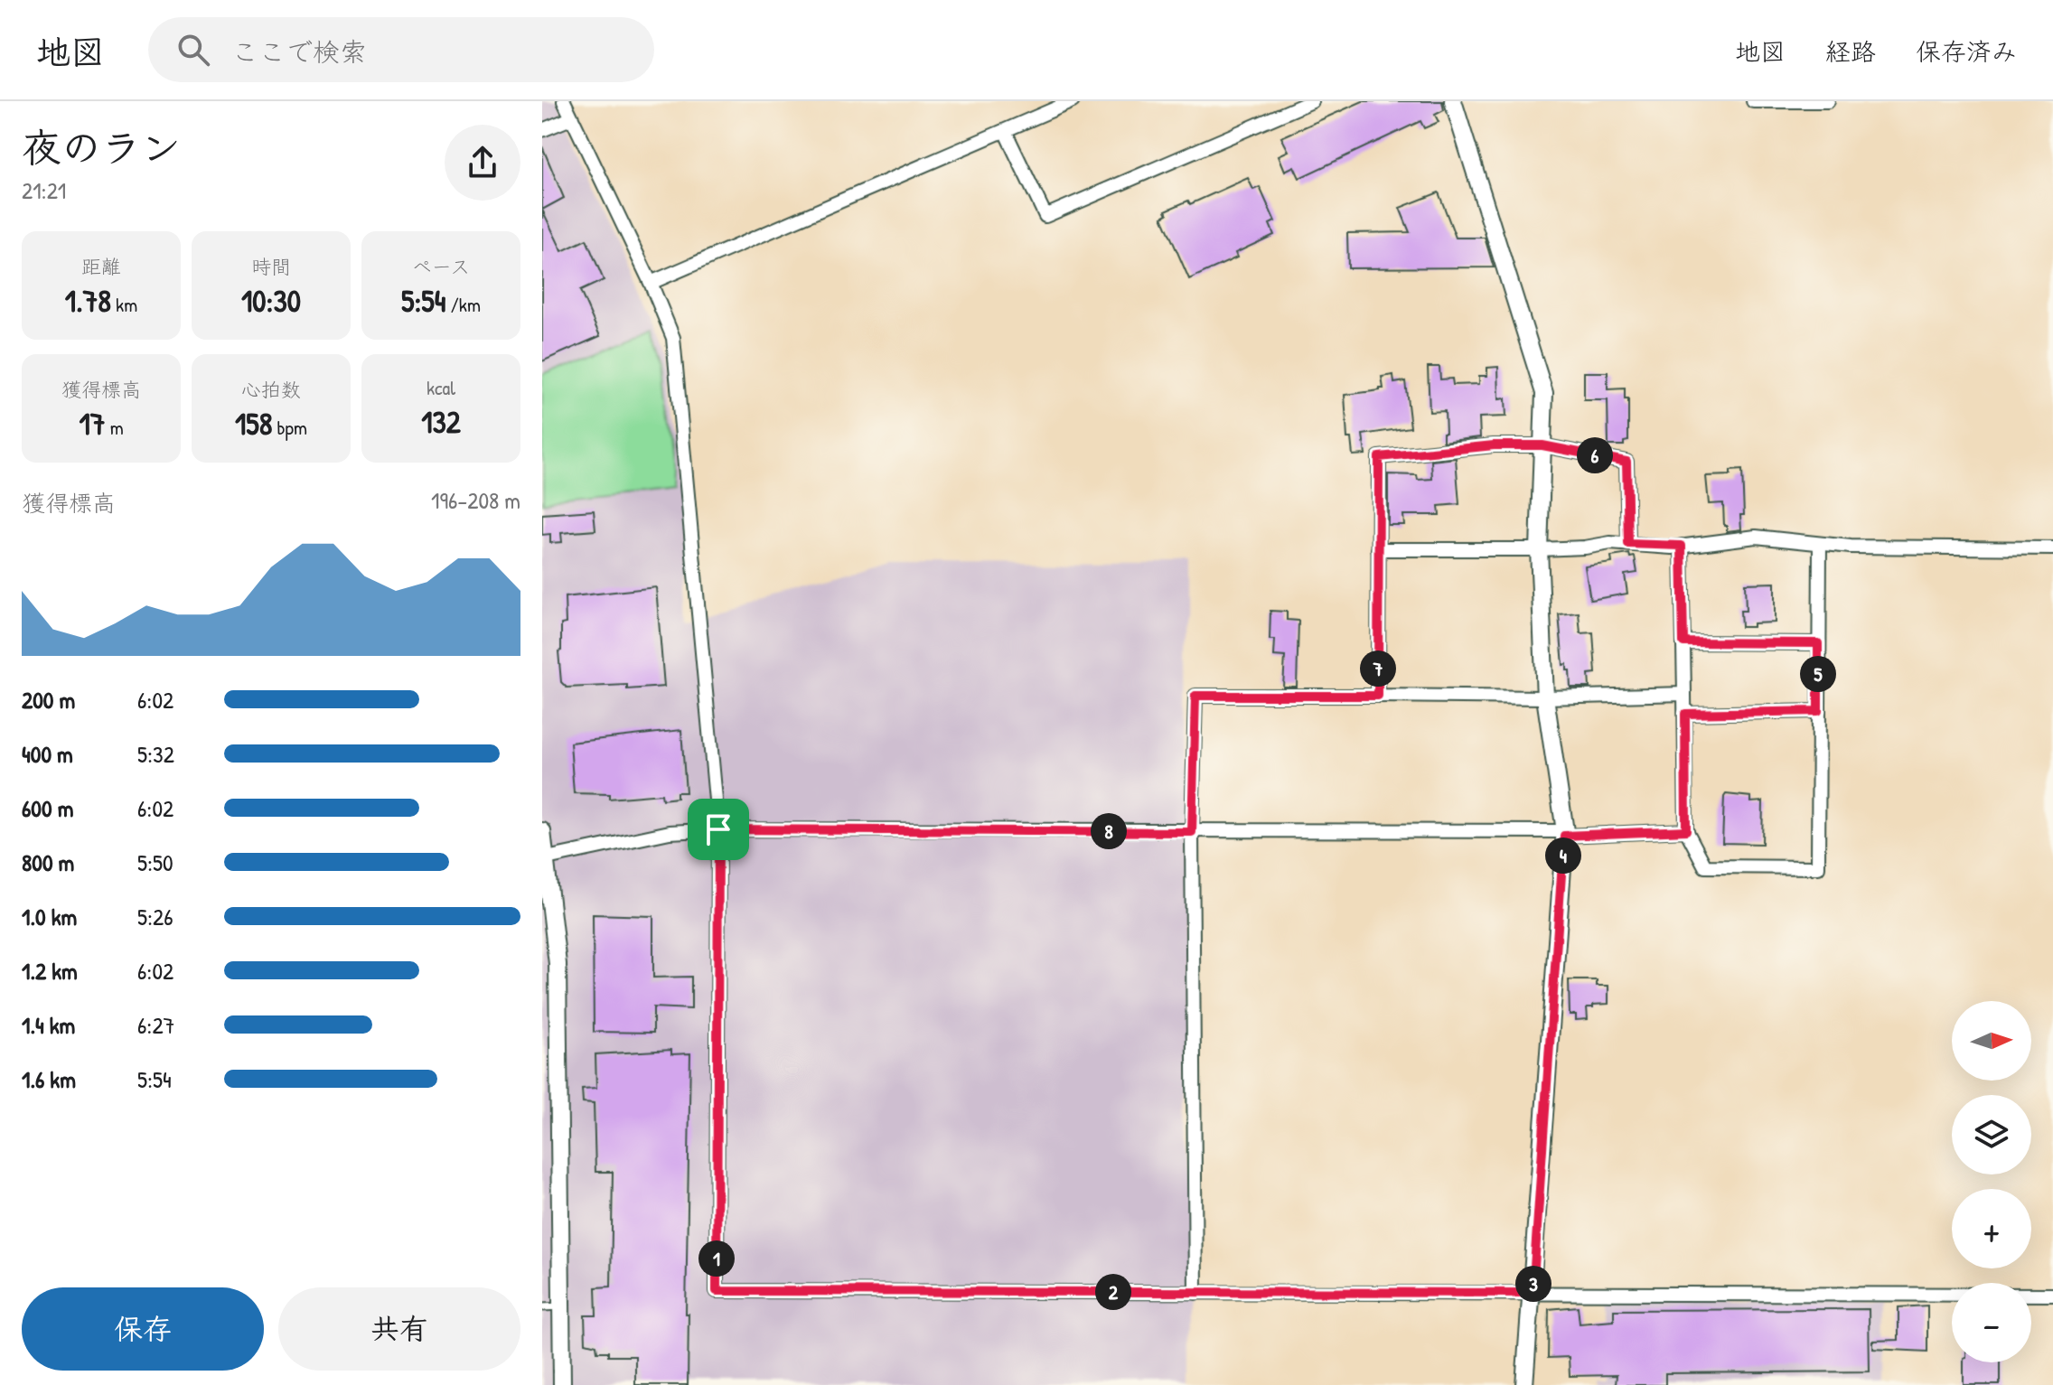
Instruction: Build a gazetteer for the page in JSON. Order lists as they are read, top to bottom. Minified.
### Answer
{"north":"right","page":{"header":"地図","search":"ここで検索","nav":["地図","経路","保存済み"],"heading":["夜のラン","21:21"],"stats":[["距離","1.78 km"],["時間","10:30"],["ペース","5:54 /km"],["獲得標高","17 m"],["心拍数","158 bpm"],["kcal","132"]],"pins":["6","7","5","8","4","1","3","2"],"chart":["獲得標高","196–208 m"],"list":[{"name":"200 m","note":"6:02"},{"name":"400 m","note":"5:32"},{"name":"600 m","note":"6:02"},{"name":"800 m","note":"5:50"},{"name":"1.0 km","note":"5:26"},{"name":"1.2 km","note":"6:02"},{"name":"1.4 km","note":"6:27"},{"name":"1.6 km","note":"5:54"}],"map_buttons":["+","−"],"buttons":["保存","共有"]}}
